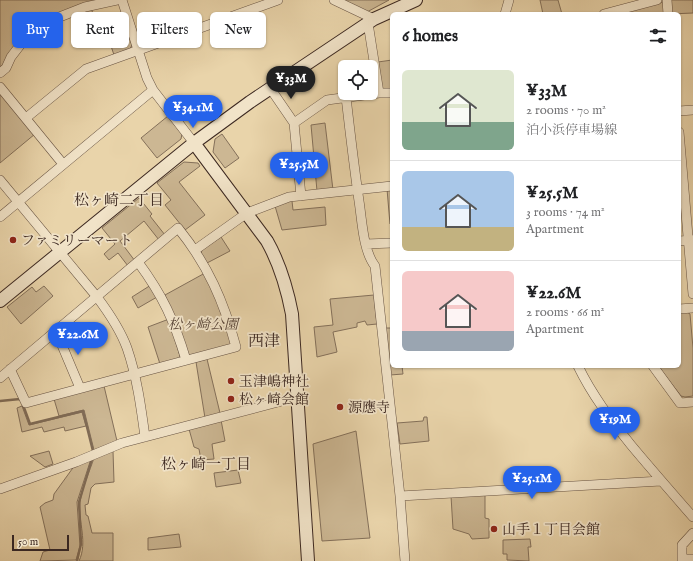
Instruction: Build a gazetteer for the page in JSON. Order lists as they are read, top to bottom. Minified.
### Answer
{"districts":["松ヶ崎二丁目","西津","松ヶ崎一丁目"],"parks":["松ヶ崎公園"],"places":["ファミリーマート","玉津嶋神社","松ヶ崎会館","源應寺","山手１丁目会館"],"scale_bar":"50 m","page":{"chip":["Buy","Rent","Filters","New"],"heading":"6 homes","list":[{"name":"¥33M","note":"2 rooms · 70 m² · 泊小浜停車場線"},{"name":"¥25.5M","note":"3 rooms · 74 m² · Apartment"},{"name":"¥22.6M","note":"2 rooms · 66 m² · Apartment"}],"price":["¥33M","¥34.1M","¥25.5M","¥22.6M","¥19M","¥25.1M"],"scale":"50 m"}}
